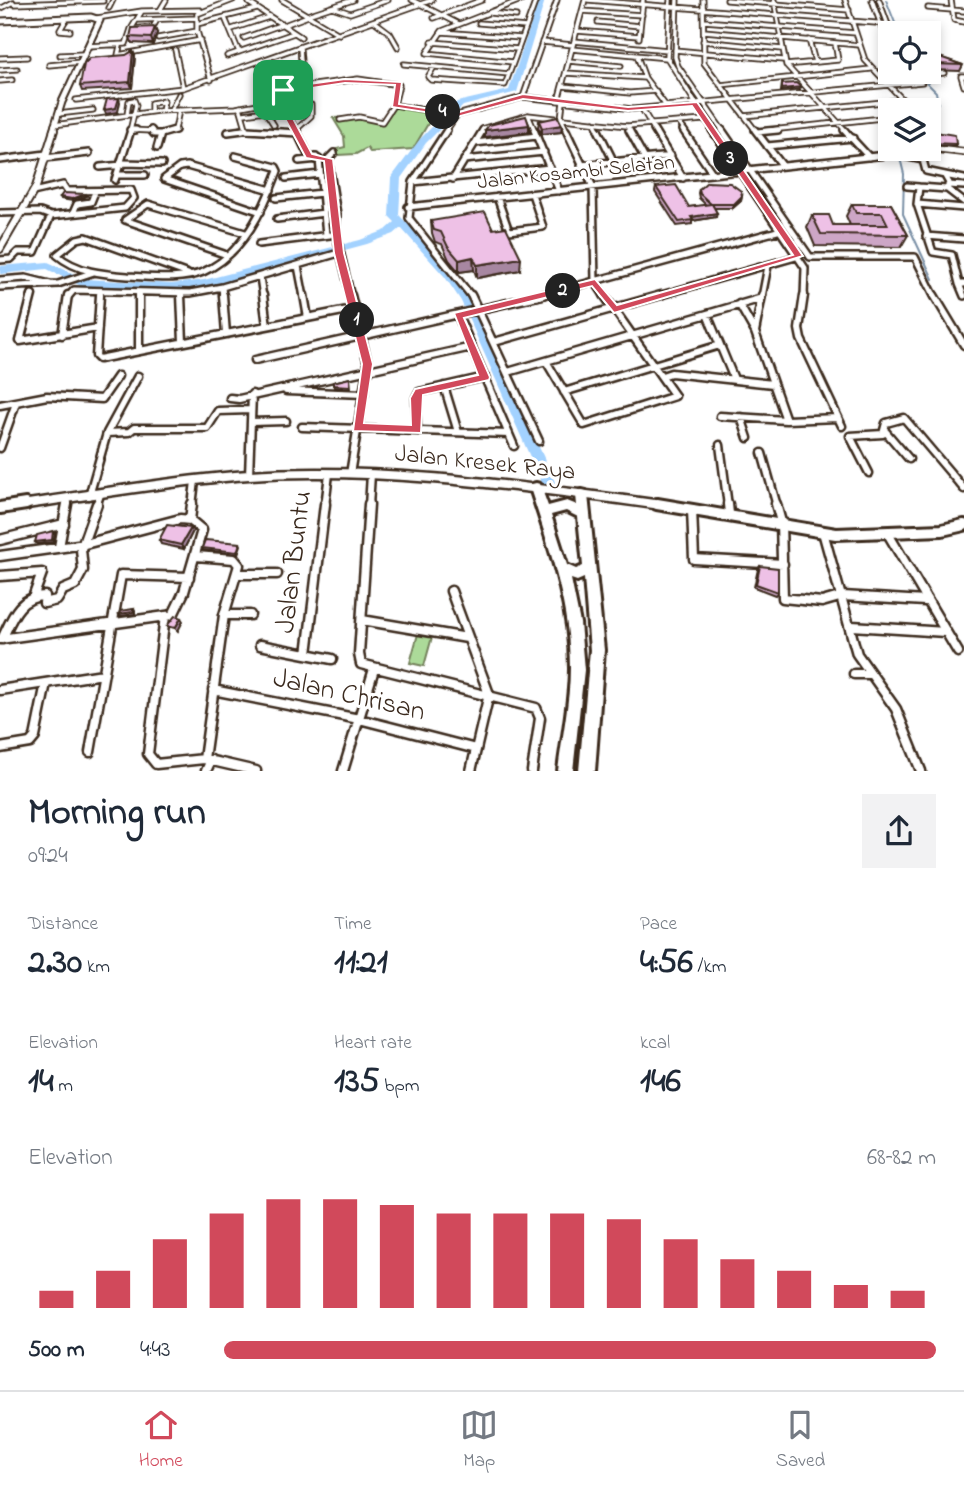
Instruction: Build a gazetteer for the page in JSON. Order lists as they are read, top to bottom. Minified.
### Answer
{"streets":{"street":["Jalan Kosambi Selatan","Jalan Kresek Raya","Jalan Buntu","Jalan Chrisan"]},"crossings":[["Jalan Kresek Raya","Jalan Buntu"]],"page":{"pins":["4","3","2","1"],"heading":["Morning run","09:24"],"stats":[["Distance","2.30 km"],["Time","11:21"],["Pace","4:56 /km"],["Elevation","14 m"],["Heart rate","135 bpm"],["kcal","146"]],"chart":["Elevation","68–82 m"],"list":[{"name":"500 m","note":"4:43"}],"tabs":["Home","Map","Saved"]}}
